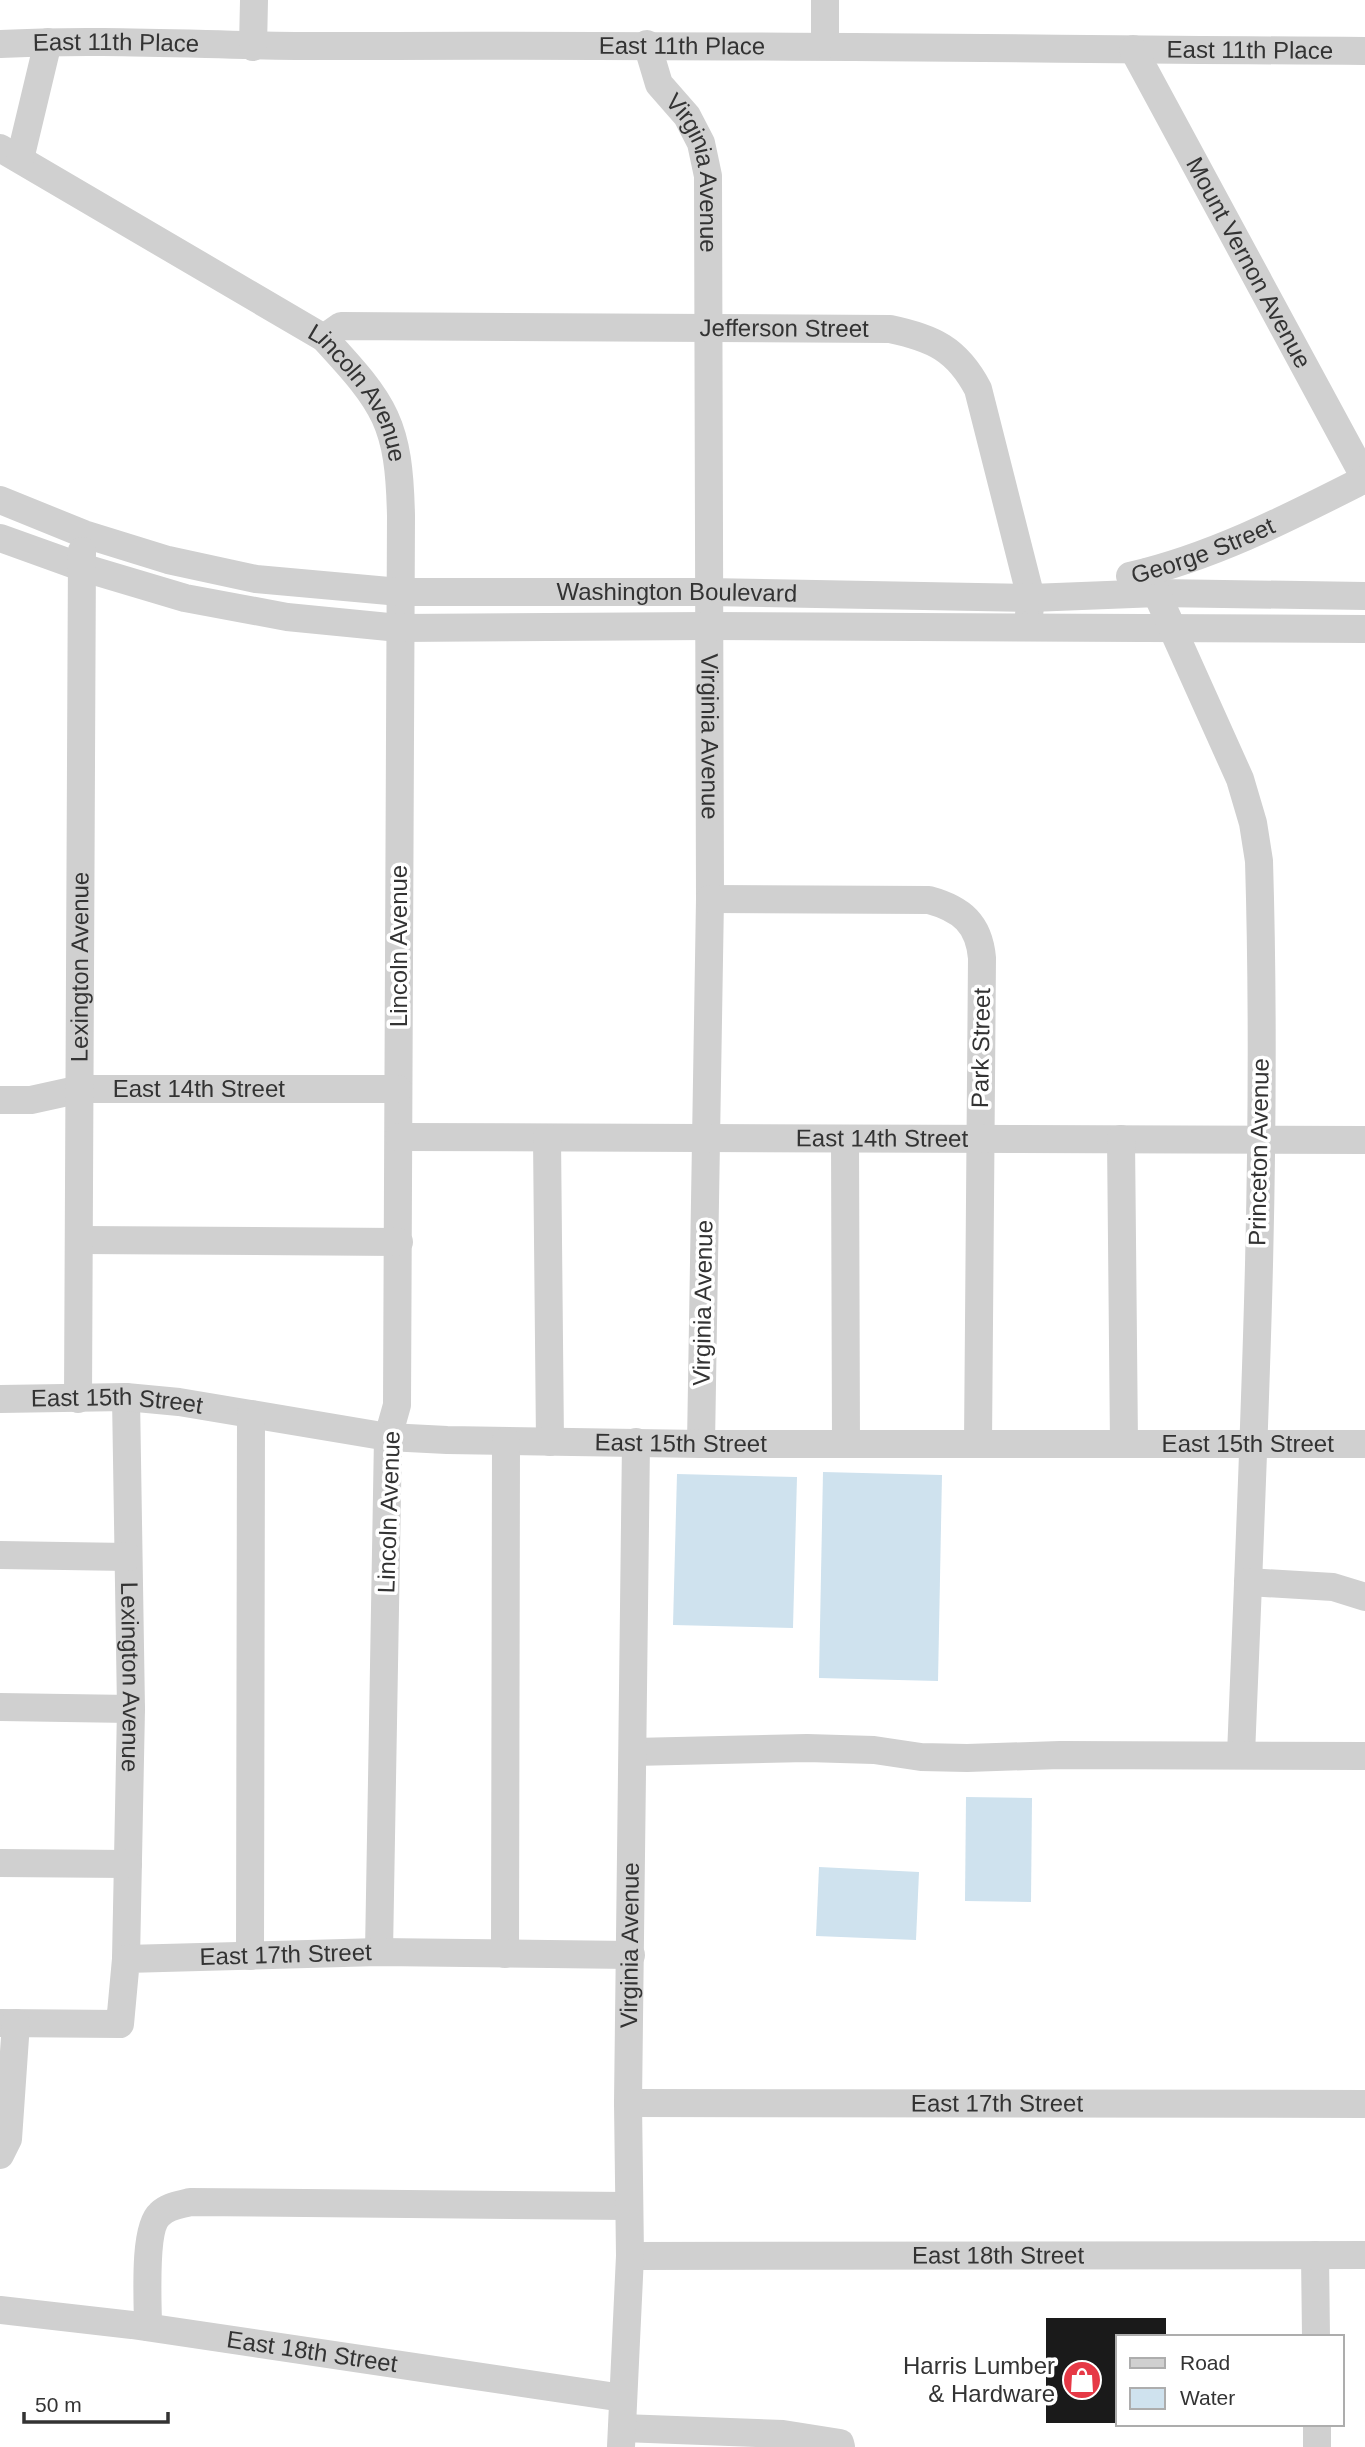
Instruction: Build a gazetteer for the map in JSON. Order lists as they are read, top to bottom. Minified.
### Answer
{"streets":{"street":["East 11th Place","Virginia Avenue","Mount Vernon Avenue","Jefferson Street","Lincoln Avenue","George Street","Washington Boulevard","Lexington Avenue","Park Street","East 14th Street","Princeton Avenue","East 15th Street","East 17th Street","East 18th Street"]},"crossings":[["East 11th Place","Virginia Avenue"],["East 11th Place","Mount Vernon Avenue"],["Virginia Avenue","Jefferson Street"],["Virginia Avenue","Washington Boulevard"],["Virginia Avenue","Park Street"],["Virginia Avenue","East 14th Street"],["Virginia Avenue","East 15th Street"],["Virginia Avenue","East 17th Street"],["Virginia Avenue","East 18th Street"],["Mount Vernon Avenue","George Street"],["Jefferson Street","Lincoln Avenue"],["Jefferson Street","Washington Boulevard"],["Lincoln Avenue","Washington Boulevard"],["Lincoln Avenue","East 14th Street"],["Lincoln Avenue","East 15th Street"],["Lincoln Avenue","East 17th Street"],["George Street","Washington Boulevard"],["George Street","Princeton Avenue"],["Washington Boulevard","Lexington Avenue"],["Washington Boulevard","Princeton Avenue"],["Lexington Avenue","East 14th Street"],["Lexington Avenue","East 15th Street"],["Lexington Avenue","East 17th Street"],["Park Street","East 14th Street"],["Park Street","East 15th Street"],["East 14th Street","Princeton Avenue"],["Princeton Avenue","East 15th Street"]],"places":{"shop":["Harris Lumber & Hardware"]},"legend":["Road","Water"],"scale_bar":"50 m"}
